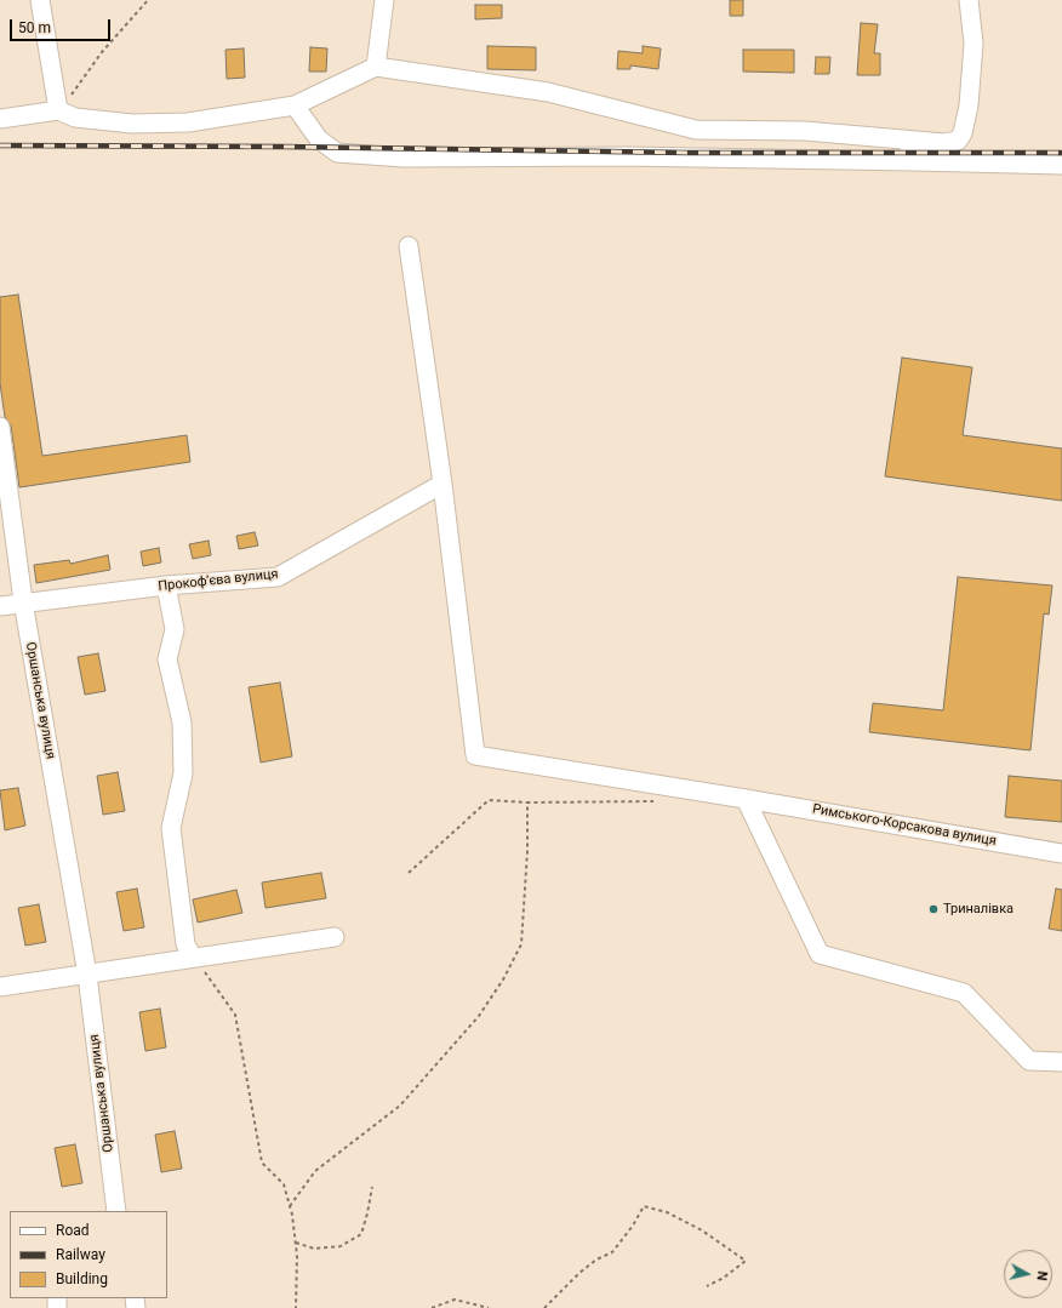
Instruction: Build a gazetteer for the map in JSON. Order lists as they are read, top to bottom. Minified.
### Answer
{"streets":{"street":["Прокоф’єва вулиця","Оршанська вулиця","Римського-Корсакова вулиця"]},"crossings":[["Прокоф’єва вулиця","Оршанська вулиця"],["Прокоф’єва вулиця","Римського-Корсакова вулиця"]],"places":["Триналівка"],"legend":["Road","Railway","Building"],"scale_bar":"50 m","north":"right"}
